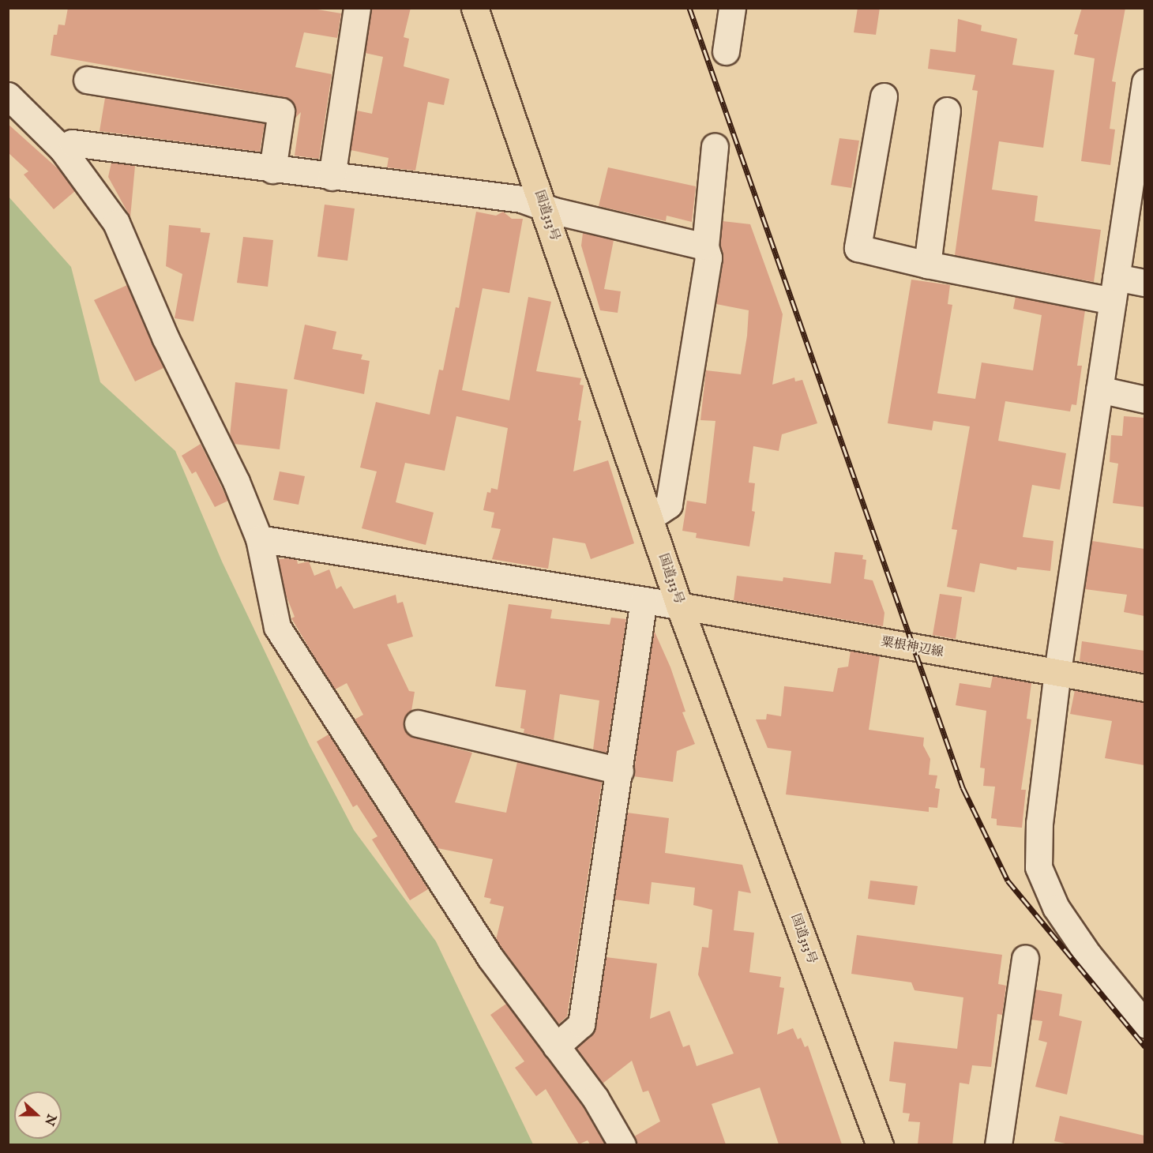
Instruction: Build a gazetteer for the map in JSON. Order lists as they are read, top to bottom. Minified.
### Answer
{"streets":{"main road":["国道313号","粟根神辺線"]},"crossings":[["国道313号","粟根神辺線"]],"north":"right"}
